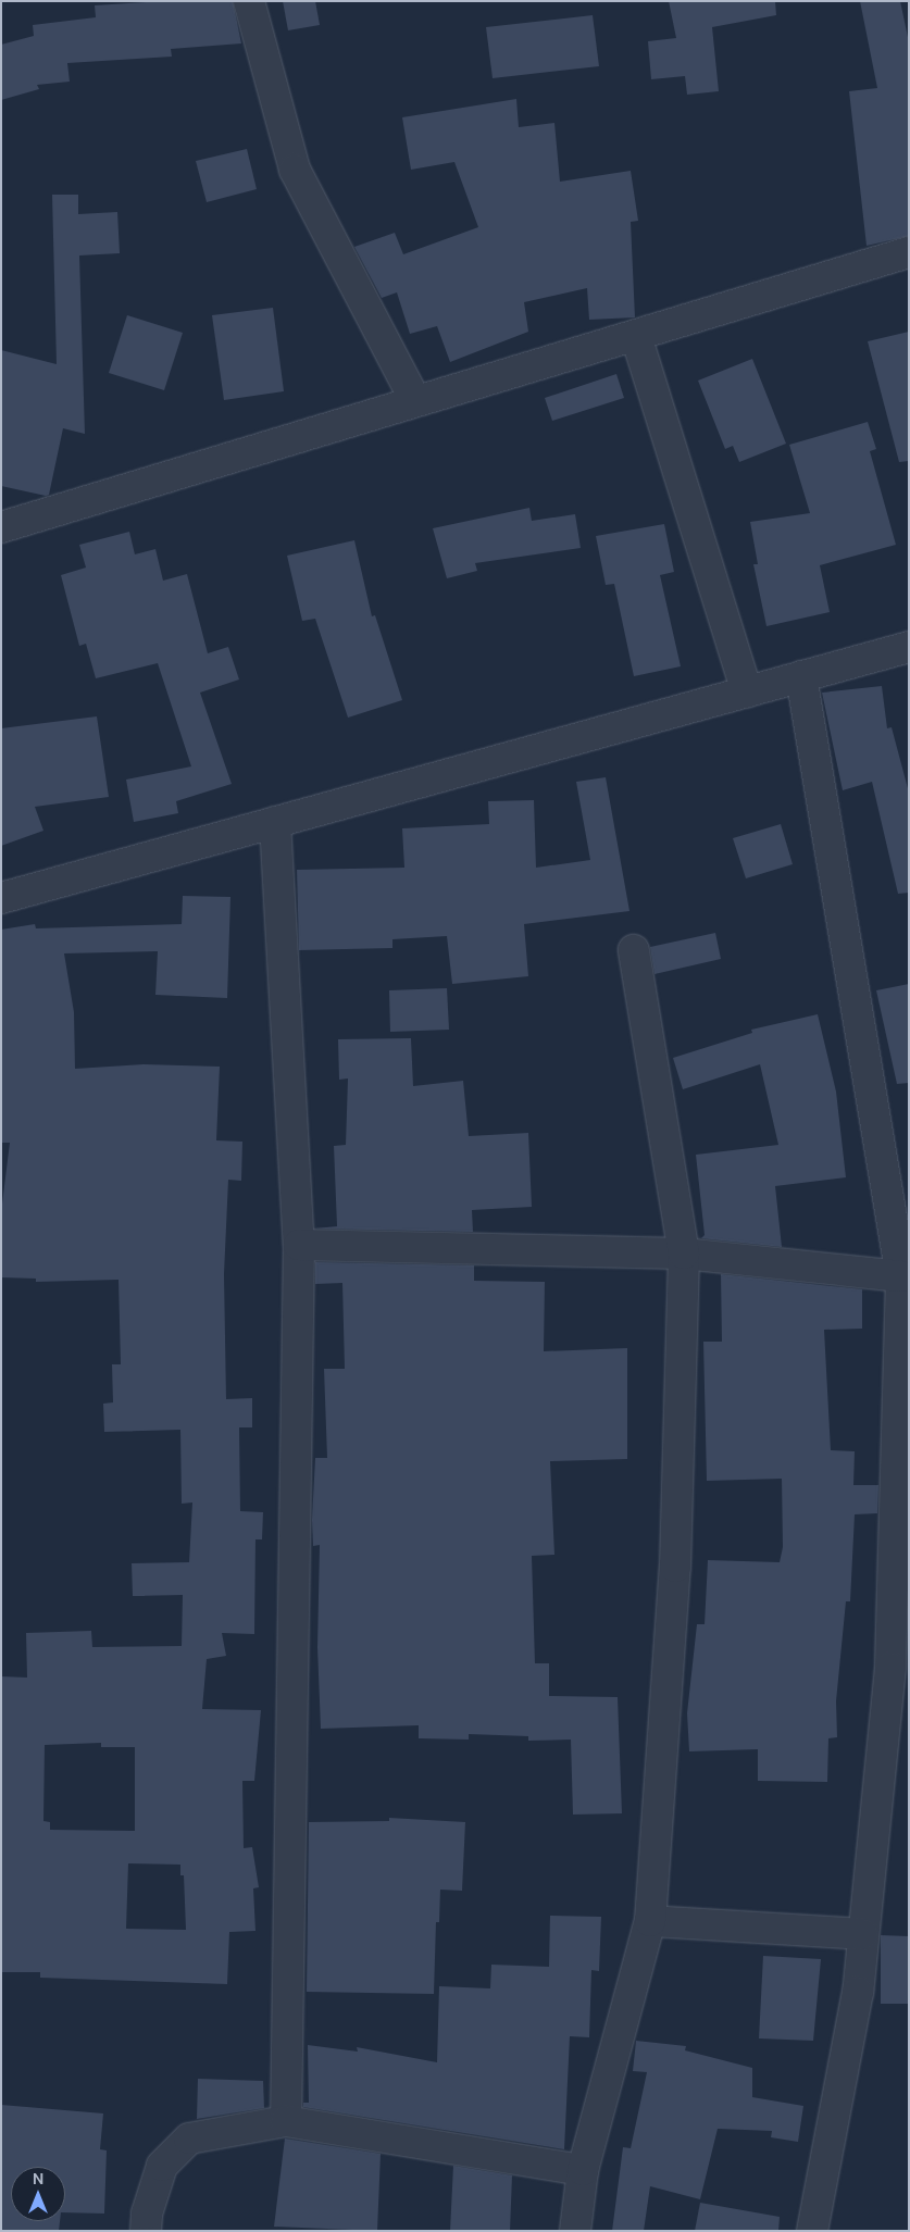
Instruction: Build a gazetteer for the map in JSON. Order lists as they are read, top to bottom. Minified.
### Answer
{"north":"top"}
